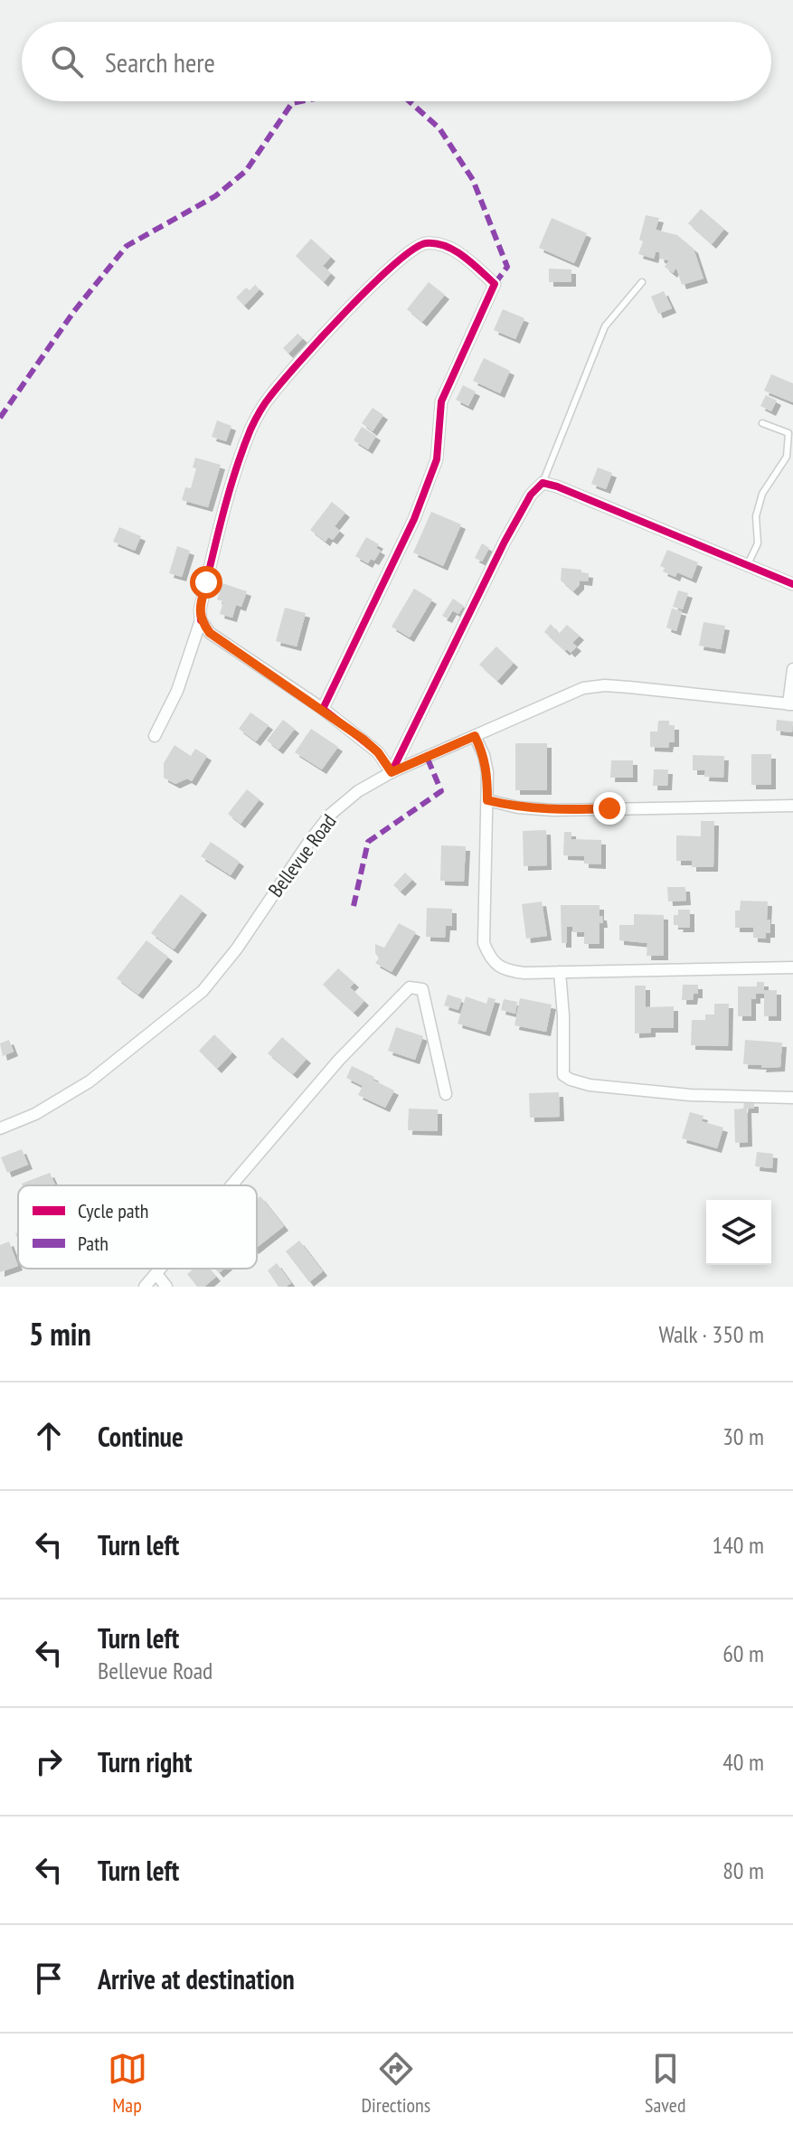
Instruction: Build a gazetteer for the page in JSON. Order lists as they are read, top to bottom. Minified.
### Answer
{"streets":{"street":["Bellevue Road"]},"legend":["Cycle path","Path"],"page":{"search":"Search here","heading":["5 min","Walk · 350 m"],"list":[["Continue","30 m"],["Turn left","140 m"],["Turn left","Bellevue Road","60 m"],["Turn right","40 m"],["Turn left","80 m"],"Arrive at destination"],"nav":["Map","Directions","Saved"]}}
